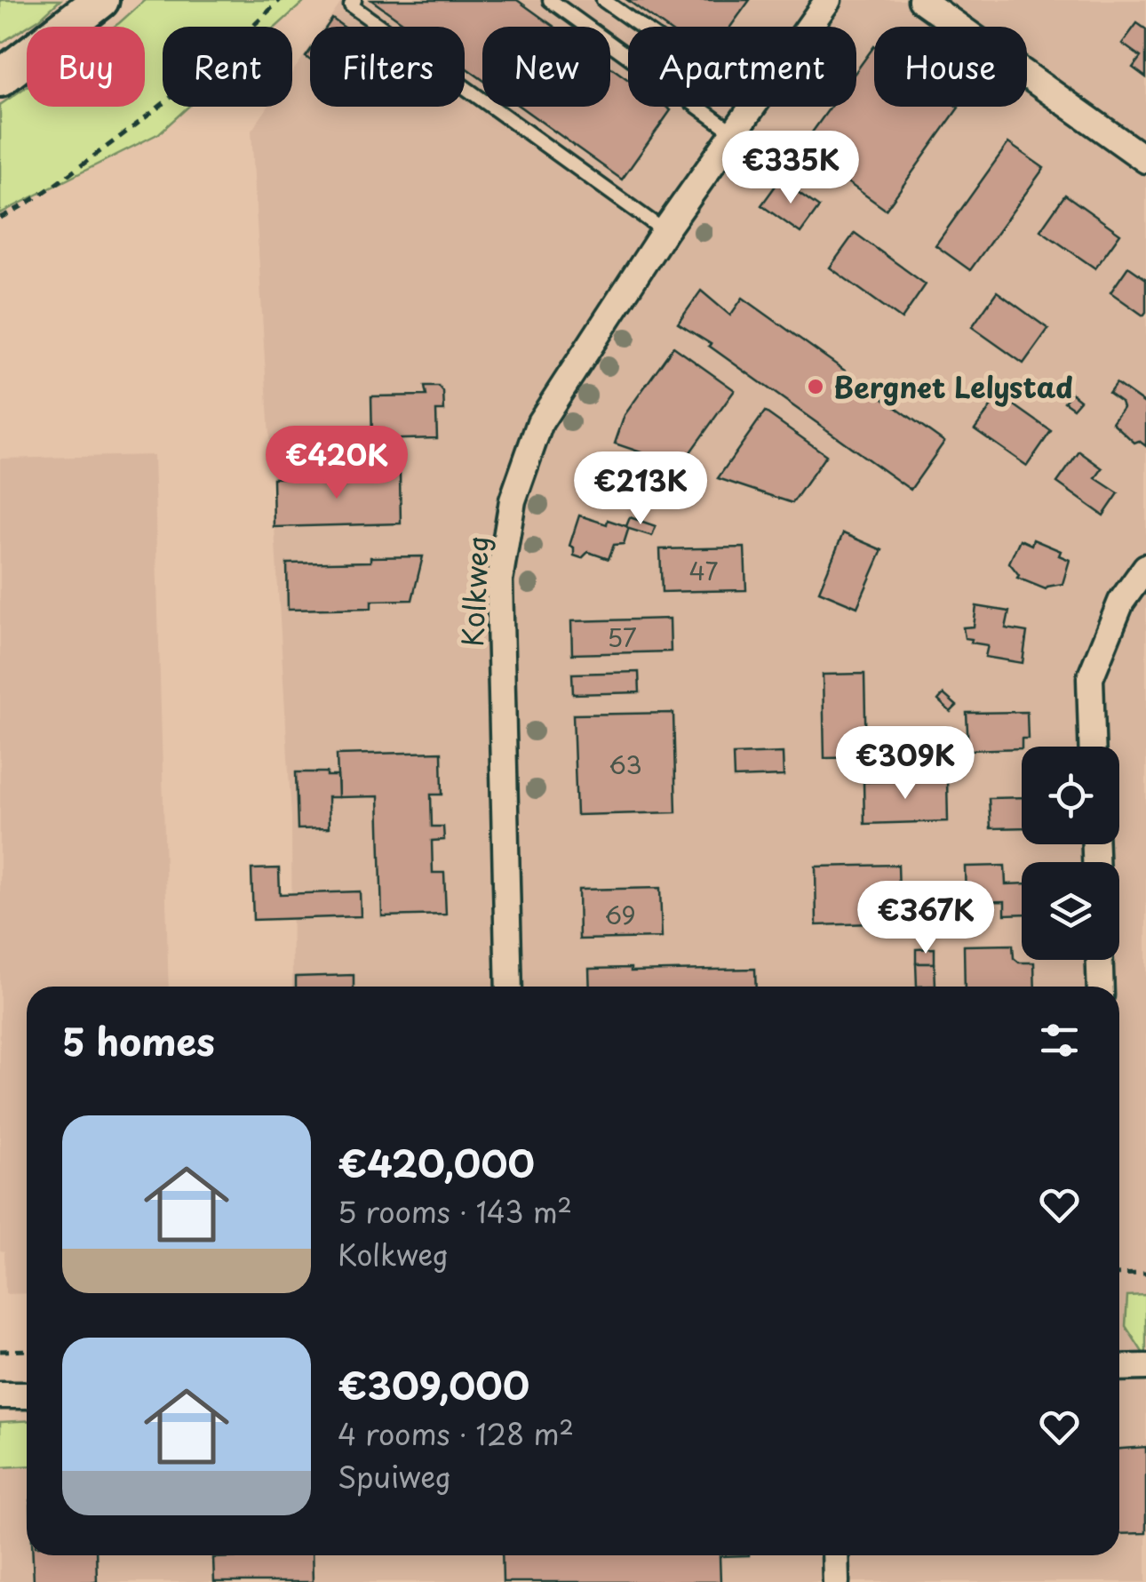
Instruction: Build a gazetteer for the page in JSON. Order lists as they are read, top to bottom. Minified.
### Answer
{"streets":{"street":["Kolkweg"]},"places":["Bergnet Lelystad"],"house_numbers":["47","57","63","69"],"page":{"chip":["Buy","Rent","Filters","New","Apartment","House"],"price":["€335K","€420K","€213K","€309K","€367K"],"heading":"5 homes","list":[{"name":"€420,000","note":"5 rooms · 143 m² · Kolkweg"},{"name":"€309,000","note":"4 rooms · 128 m² · Spuiweg"}]}}
